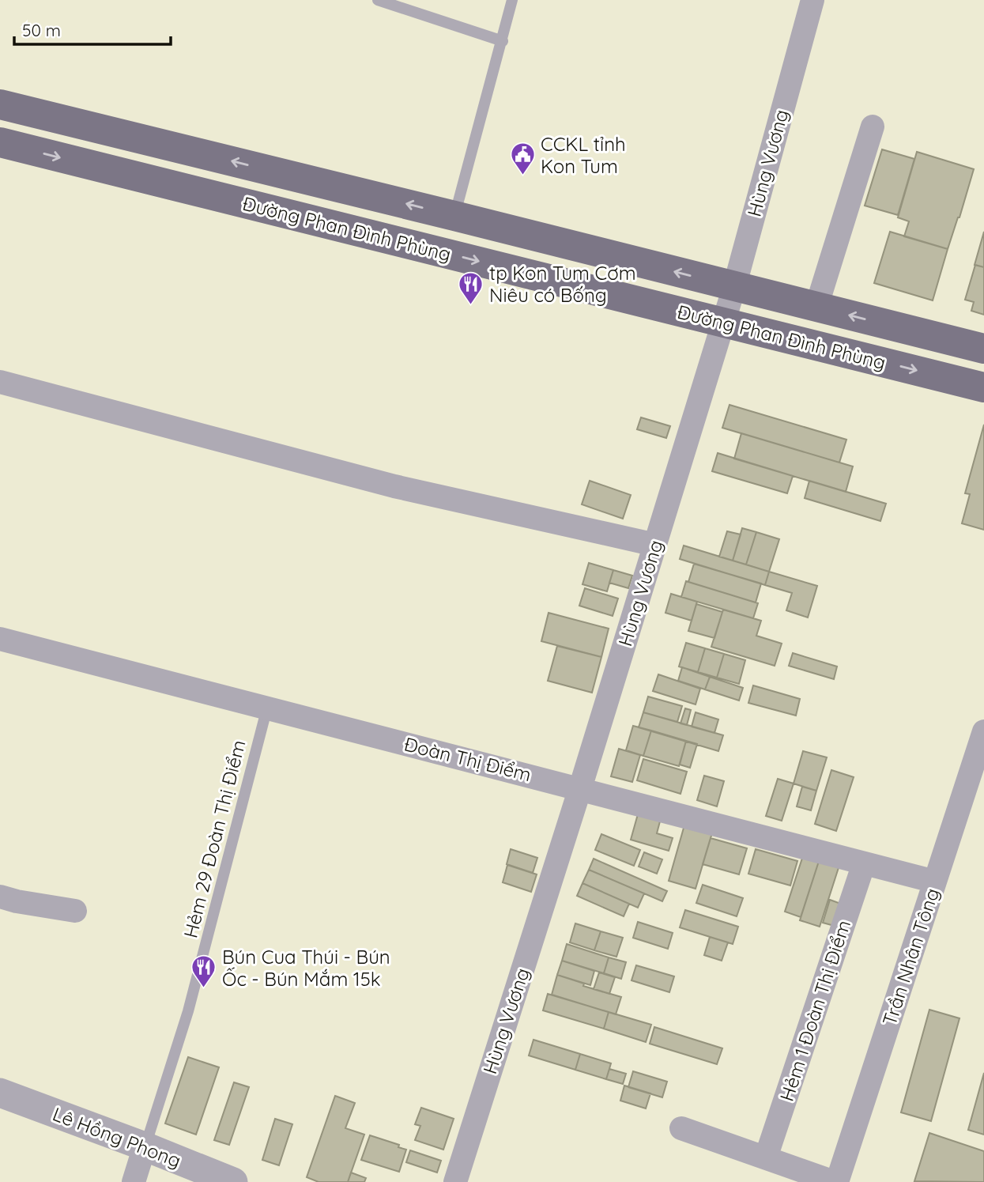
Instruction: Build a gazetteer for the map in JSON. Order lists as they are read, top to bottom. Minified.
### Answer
{"streets":{"main road":["Đường Phan Đình Phùng"],"street":["Hùng Vương","Đoàn Thị Điểm","Trần Nhân Tông","Hẻm 1 Đoàn Thị Điểm","Lê Hồng Phong"],"lane":["Hẻm 29 Đoàn Thị Điểm"]},"crossings":[["Hùng Vương","Đường Phan Đình Phùng"],["Hùng Vương","Đoàn Thị Điểm"],["Đoàn Thị Điểm","Hẻm 29 Đoàn Thị Điểm"],["Đoàn Thị Điểm","Trần Nhân Tông"],["Đoàn Thị Điểm","Hẻm 1 Đoàn Thị Điểm"],["Hẻm 29 Đoàn Thị Điểm","Lê Hồng Phong"]],"places":{"public building":["CCKL tỉnh Kon Tum"],"restaurant":["tp Kon Tum Cơm Niêu có Bống","Bún Cua Thúi - Bún Ốc - Bún Mắm 15k"]},"scale_bar":"50 m"}
